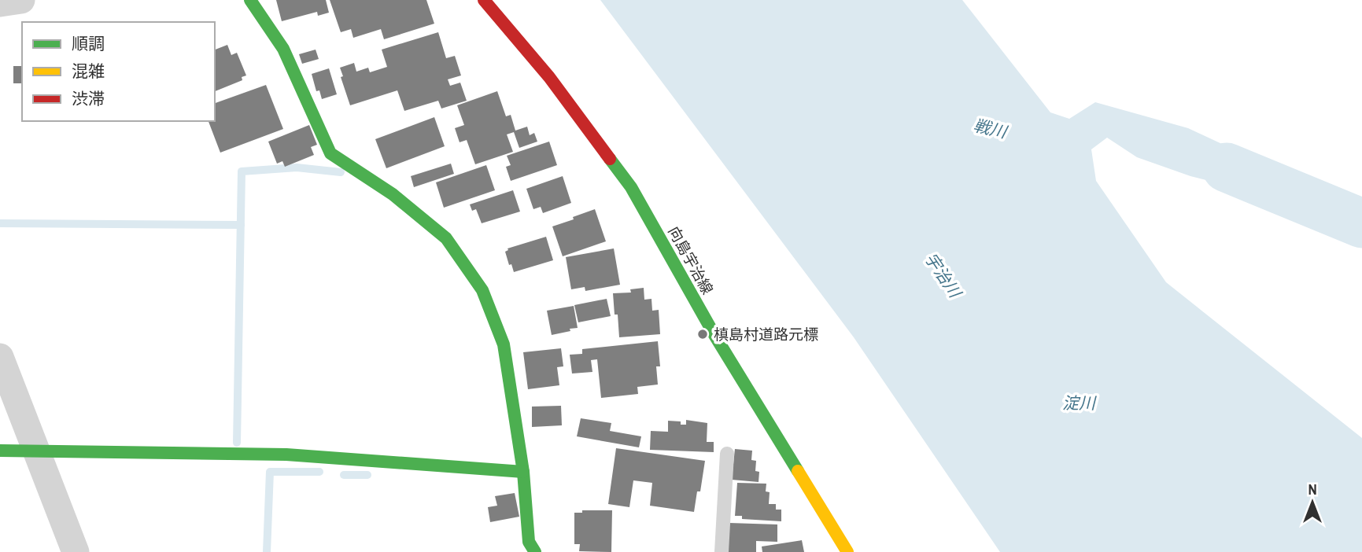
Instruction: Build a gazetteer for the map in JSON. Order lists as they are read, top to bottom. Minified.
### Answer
{"streets":{"street":["向島宇治線"]},"water":["戦川","宇治川","淀川"],"places":["槙島村道路元標"],"legend":["順調","混雑","渋滞"],"north":"top"}
